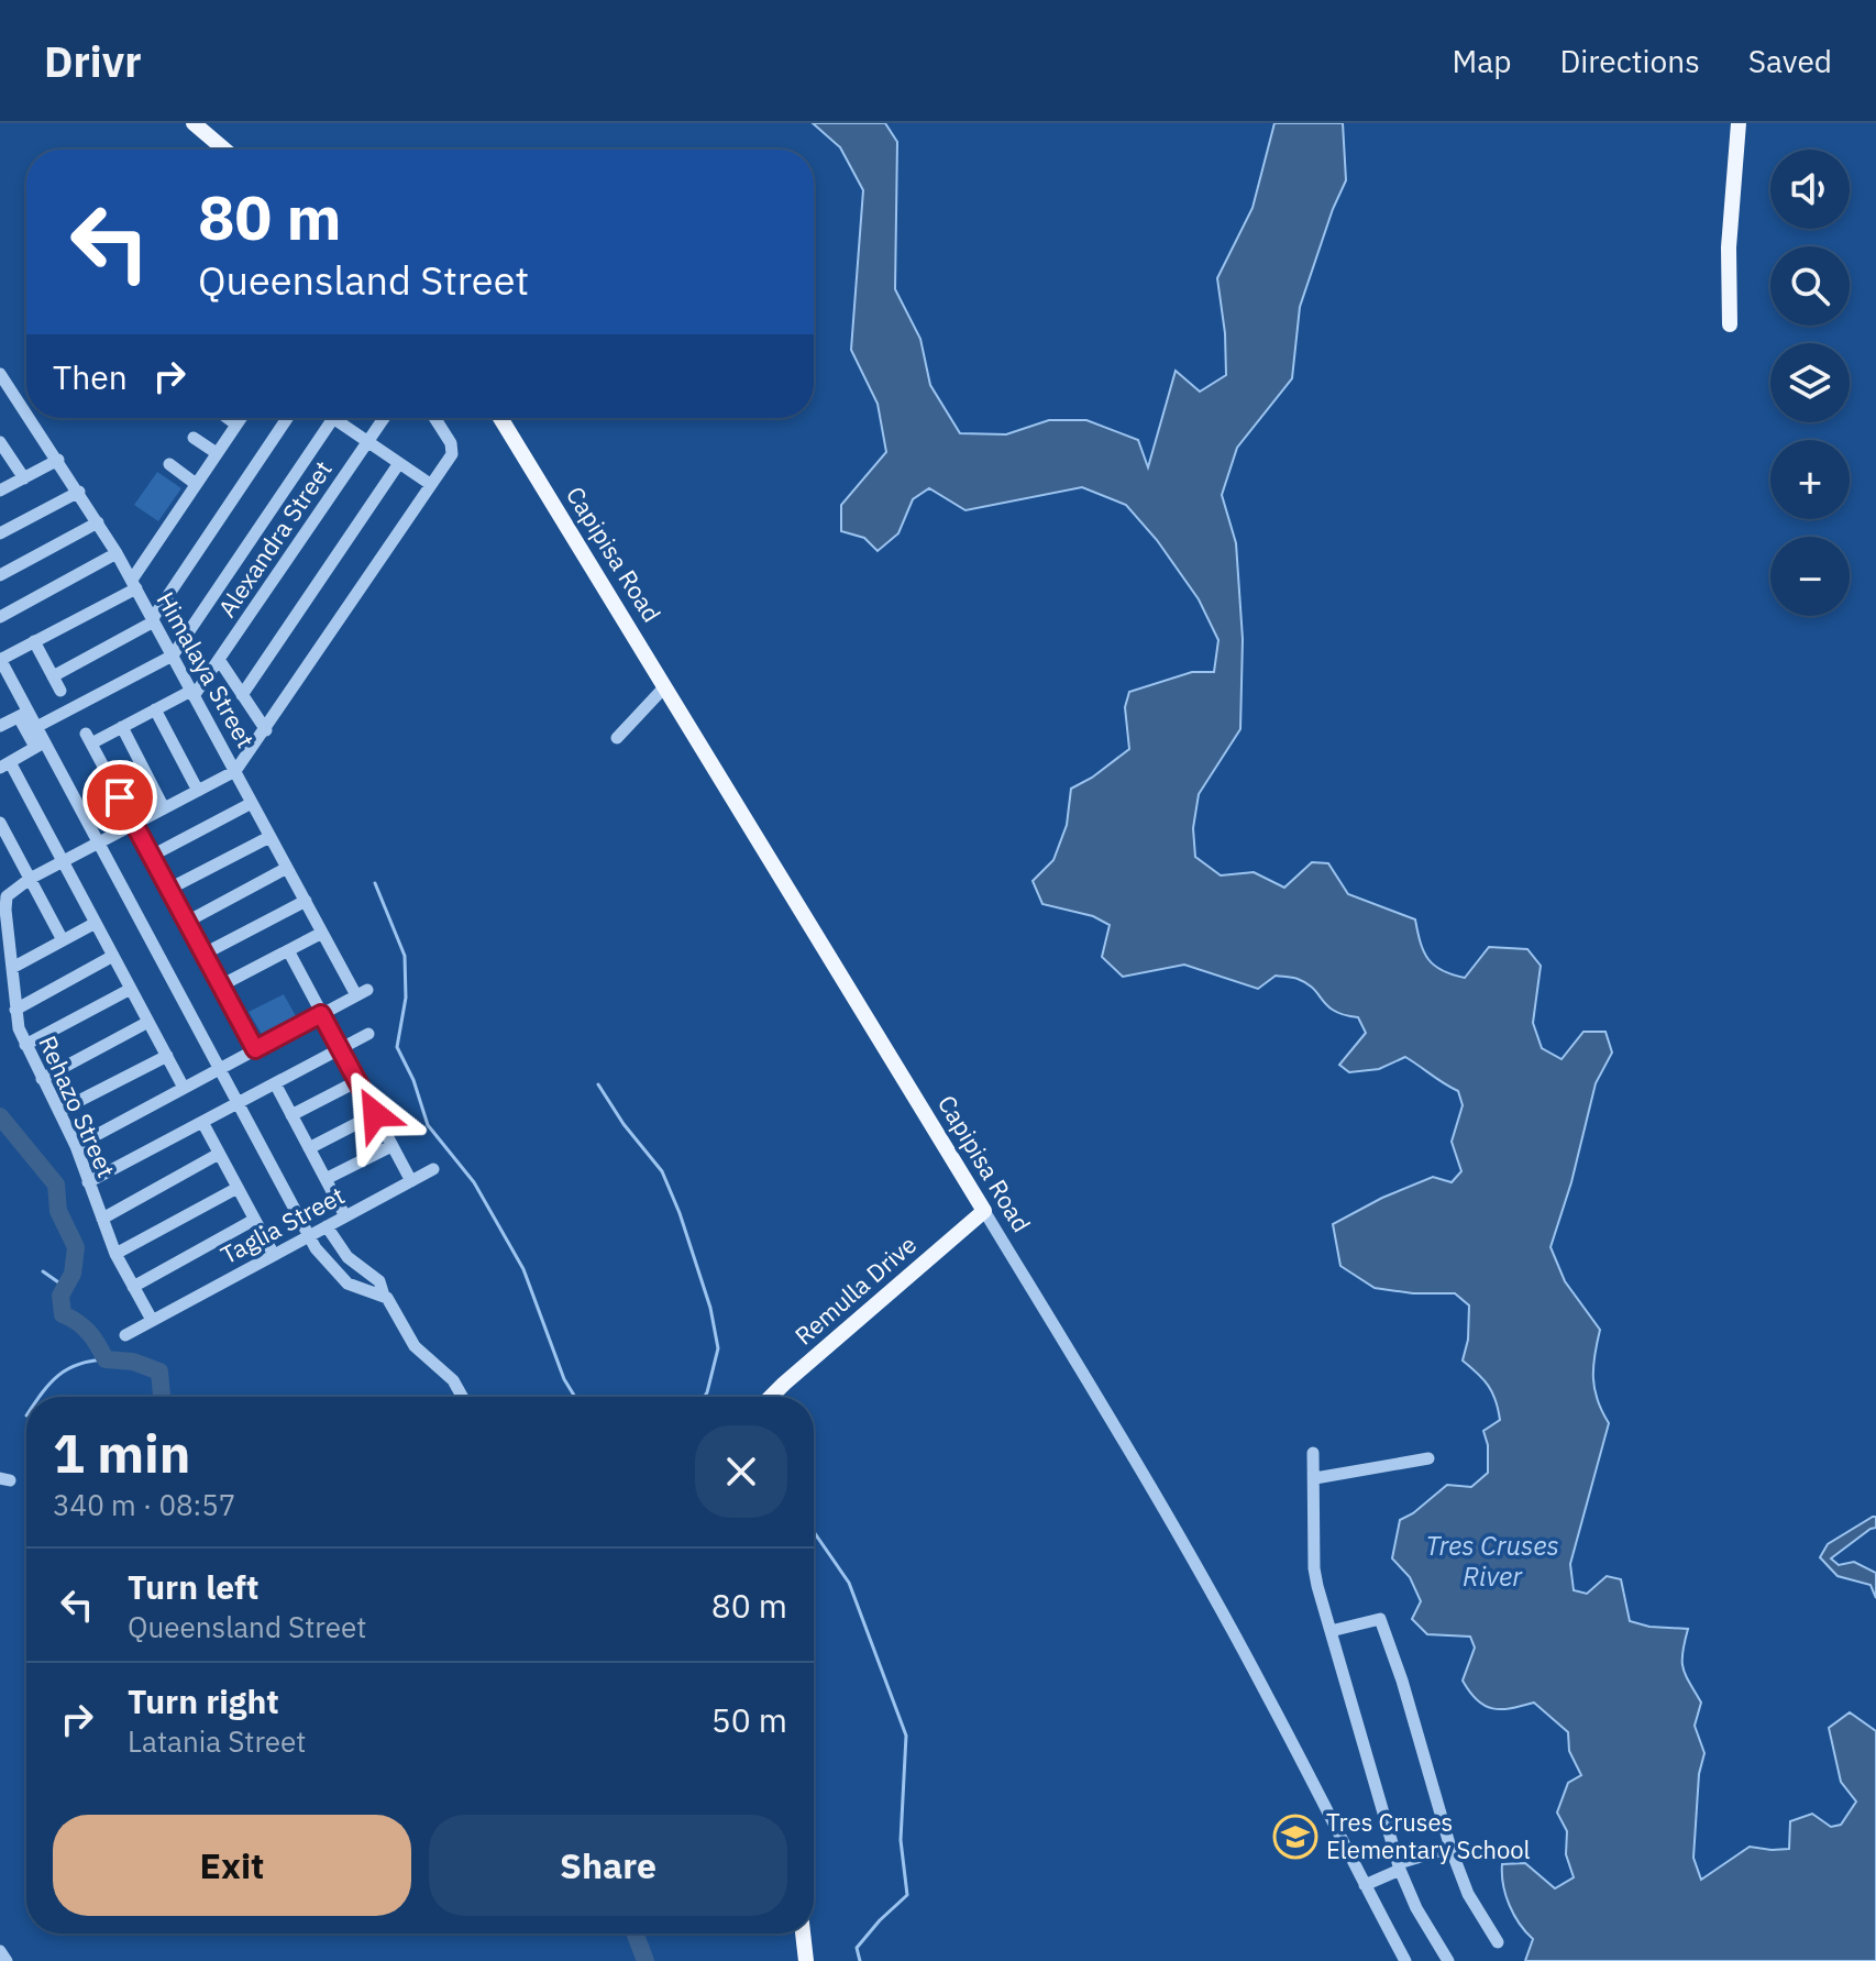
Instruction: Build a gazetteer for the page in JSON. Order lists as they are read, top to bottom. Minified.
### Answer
{"streets":{"main road":["Capipisa Road","Remulla Drive"],"street":["Alexandra Street","Himalaya Street","Rehazo Street","Taglia Street"]},"crossings":[["Alexandra Street","Himalaya Street"],["Alexandra Street","Rehazo Street"],["Capipisa Road","Remulla Drive"],["Himalaya Street","Rehazo Street"],["Rehazo Street","Taglia Street"]],"water":["Tres Cruses River"],"places":{"school or university":["Tres Cruses Elementary School"]},"page":{"header":"Drivr","nav":["Map","Directions","Saved"],"map_buttons":["+","−"],"turn":["80 m","Queensland Street"],"then":"Then","heading":["1 min","340 m · 08:57"],"list":[{"name":"Turn left","note":"Queensland Street","value":"80 m"},{"name":"Turn right","note":"Latania Street","value":"50 m"}],"buttons":["Exit","Share"]}}
